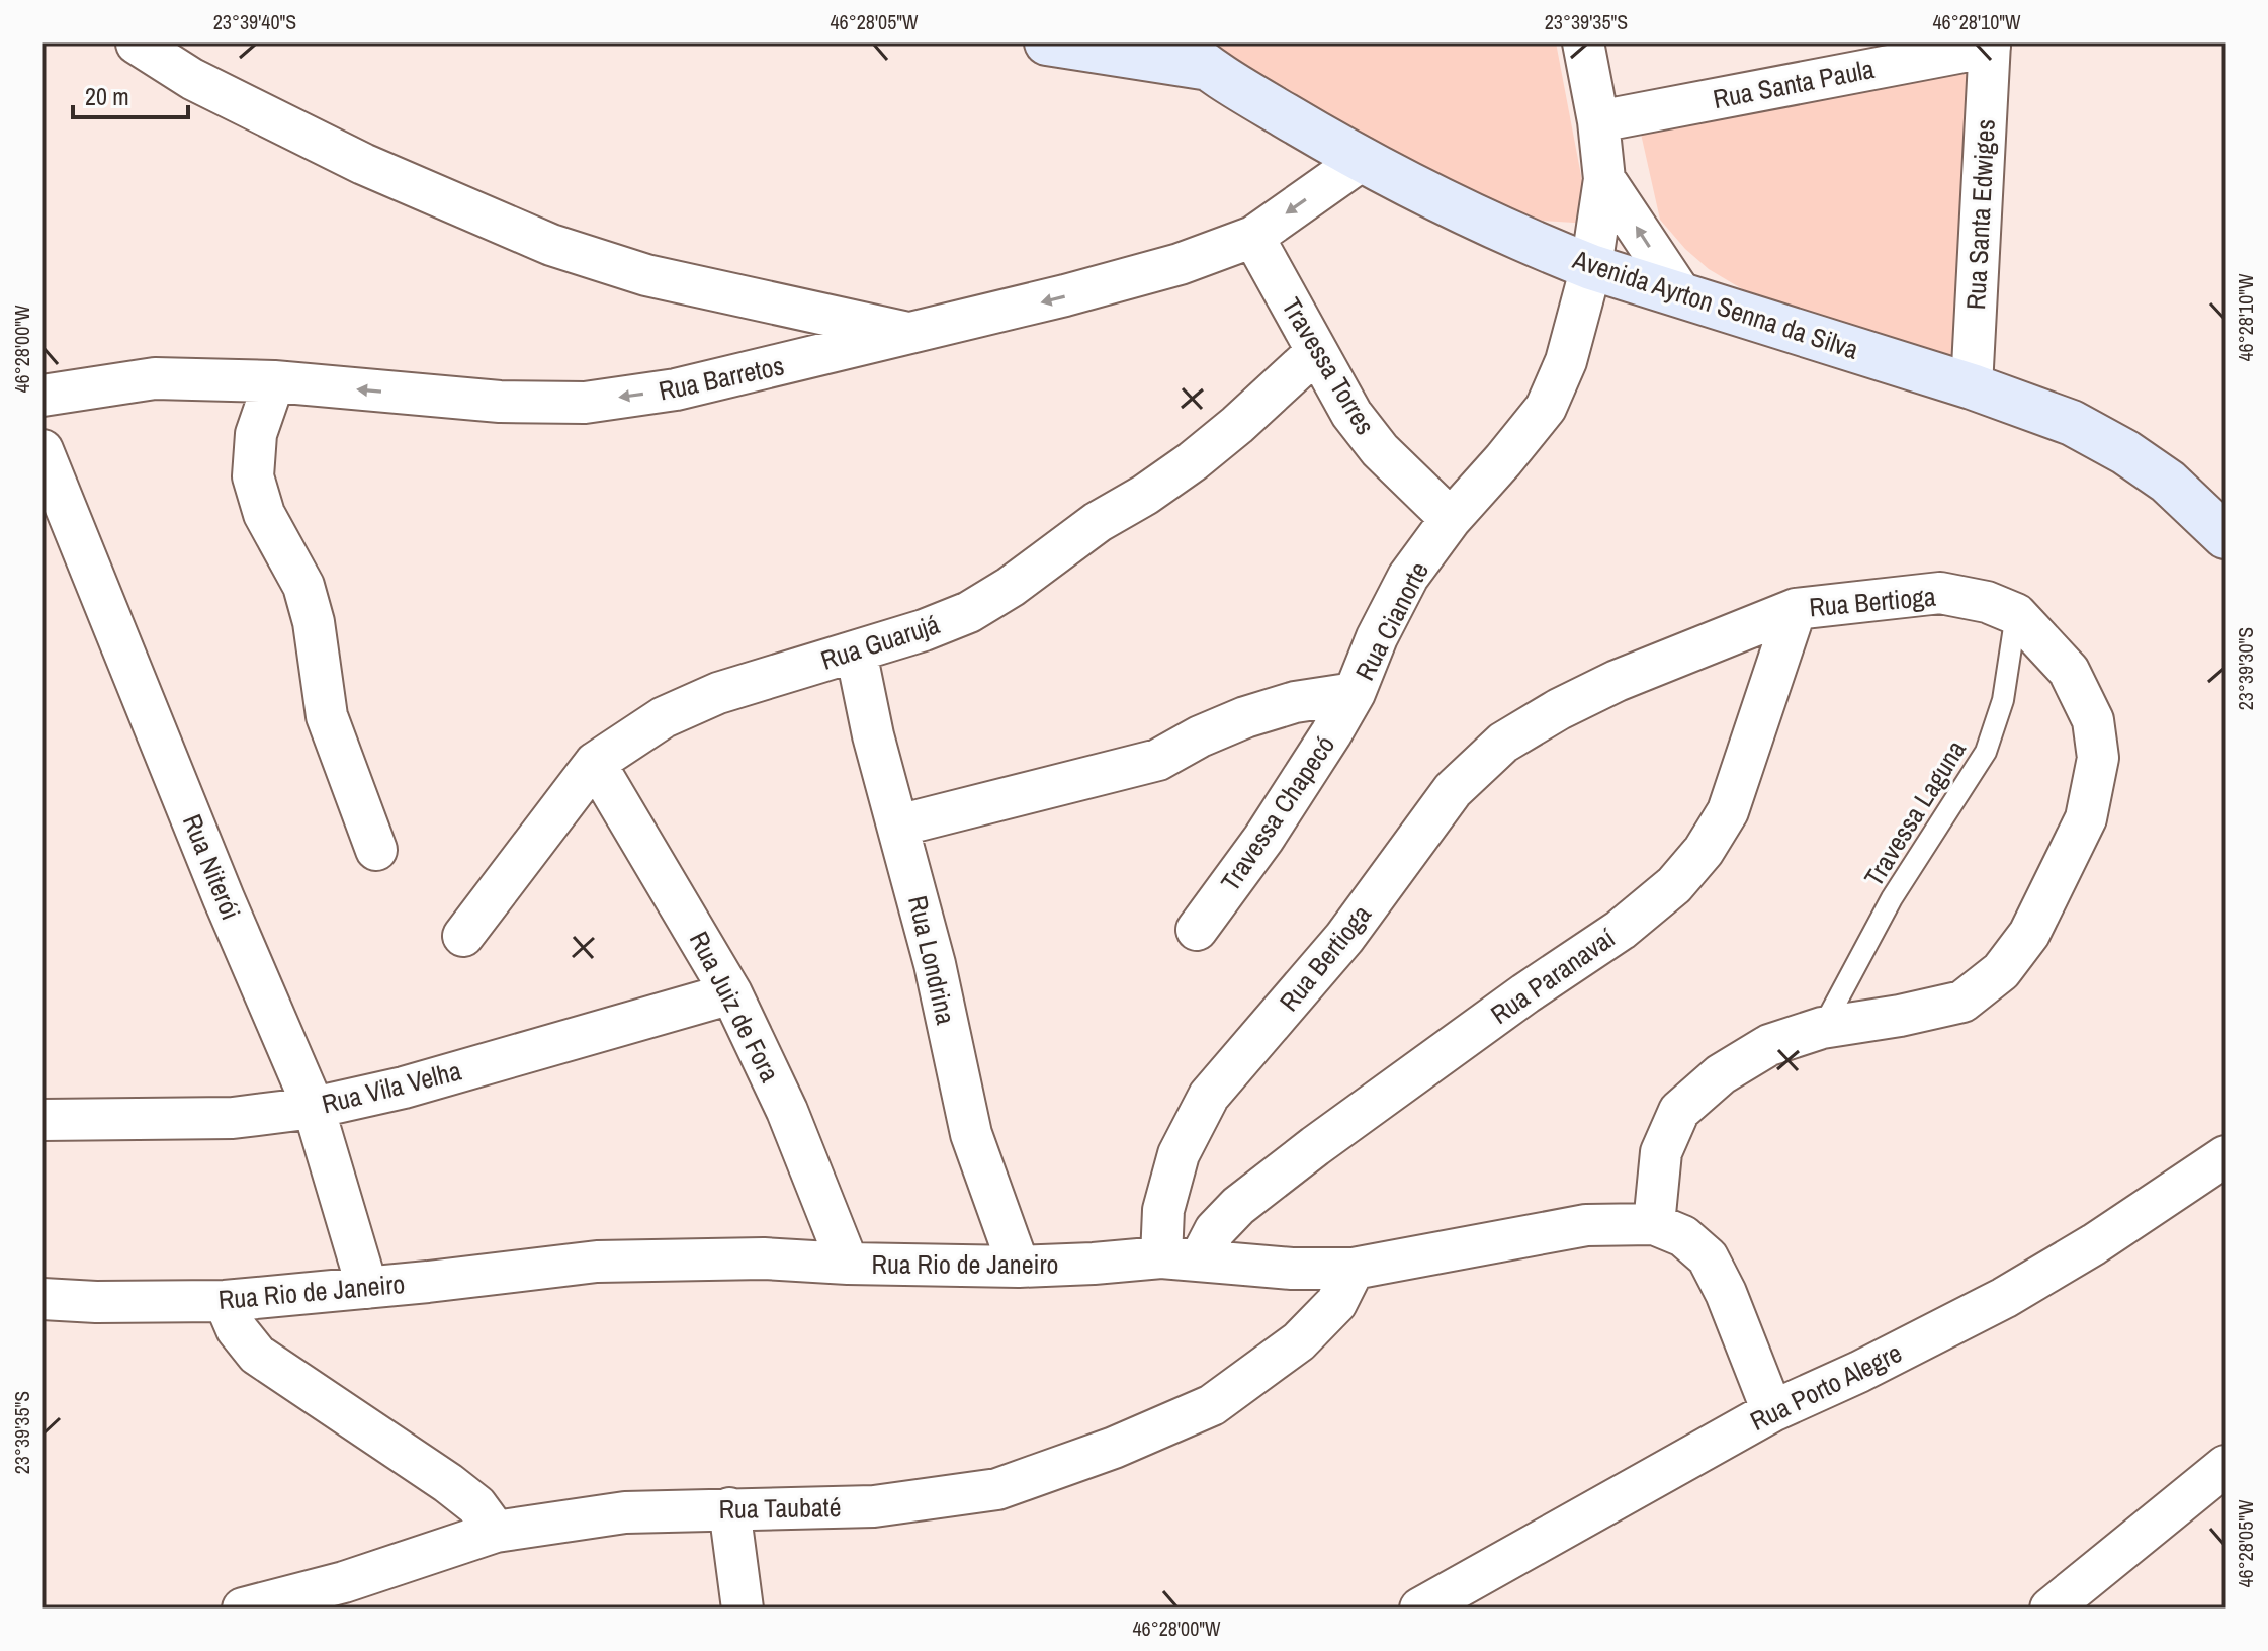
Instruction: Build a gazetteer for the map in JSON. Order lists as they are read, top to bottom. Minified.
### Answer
{"streets":{"main road":["Avenida Ayrton Senna da Silva"],"street":["Rua Santa Paula","Rua Santa Edwiges","Travessa Torres","Rua Barretos","Rua Bertioga","Rua Cianorte","Rua Guarujá","Travessa Chapecó","Rua Niterói","Rua Londrina","Rua Paranavaí","Rua Juiz de Fora","Rua Vila Velha","Rua Rio de Janeiro","Rua Porto Alegre","Rua Taubaté"],"lane":["Travessa Laguna"]},"crossings":[["Rua Santa Paula","Rua Santa Edwiges"],["Rua Santa Edwiges","Avenida Ayrton Senna da Silva"],["Avenida Ayrton Senna da Silva","Rua Barretos"],["Avenida Ayrton Senna da Silva","Rua Cianorte"],["Travessa Torres","Rua Barretos"],["Travessa Torres","Rua Cianorte"],["Travessa Torres","Rua Guarujá"],["Rua Bertioga","Travessa Laguna"],["Rua Bertioga","Rua Paranavaí"],["Rua Bertioga","Rua Rio de Janeiro"],["Rua Cianorte","Travessa Chapecó"],["Rua Cianorte","Rua Londrina"],["Rua Guarujá","Rua Londrina"],["Rua Guarujá","Rua Juiz de Fora"],["Rua Niterói","Rua Vila Velha"],["Rua Niterói","Rua Rio de Janeiro"],["Rua Londrina","Rua Rio de Janeiro"],["Rua Paranavaí","Rua Rio de Janeiro"],["Rua Juiz de Fora","Rua Vila Velha"],["Rua Juiz de Fora","Rua Rio de Janeiro"],["Rua Rio de Janeiro","Rua Porto Alegre"],["Rua Rio de Janeiro","Rua Taubaté"]],"one_way":["Rua Barretos"],"scale_bar":"20 m","coordinates":["23°39'40\"S","46°28'05\"W","23°39'35\"S","46°28'10\"W","46°28'00\"W","23°39'30\"S"]}
